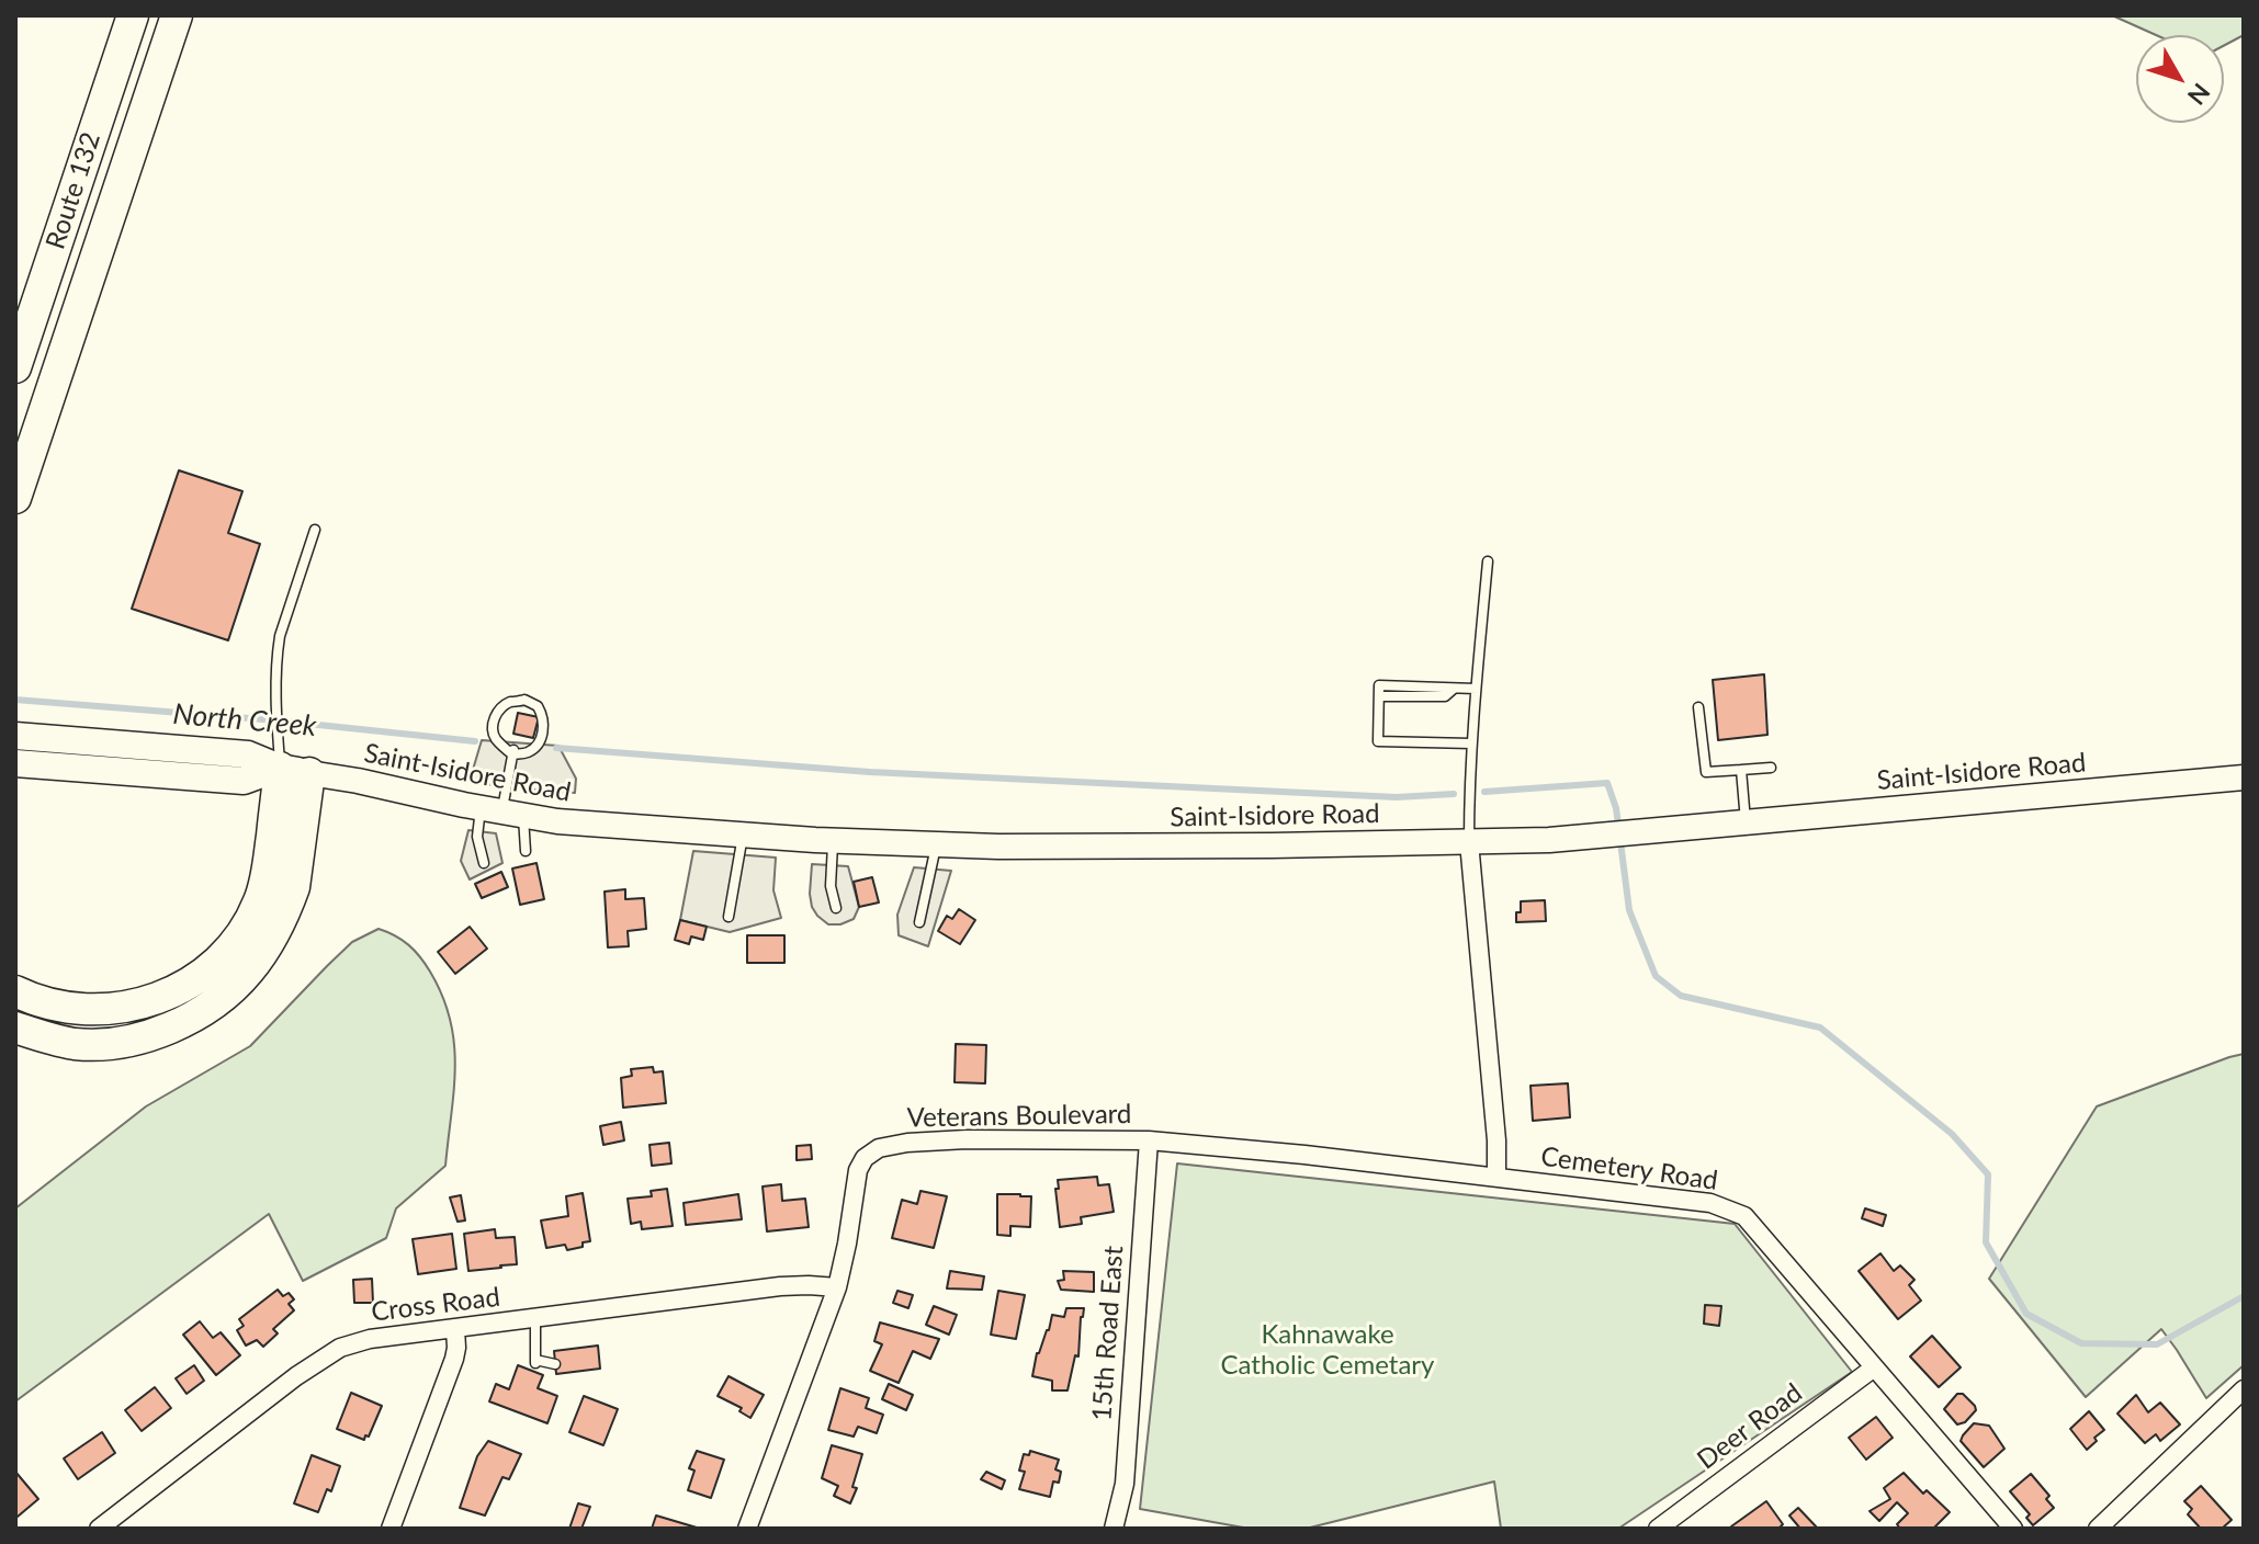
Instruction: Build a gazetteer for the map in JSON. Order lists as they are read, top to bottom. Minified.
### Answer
{"streets":{"highway":["Route 132"],"street":["Saint-Isidore Road","Veterans Boulevard","Cemetery Road","Cross Road","15th Road East","Deer Road"]},"crossings":[["Veterans Boulevard","Cemetery Road"],["Veterans Boulevard","Cross Road"],["Veterans Boulevard","15th Road East"],["Cemetery Road","Deer Road"]],"water":["North Creek"],"parks":["Kahnawake Catholic Cemetary"],"north":"bottom right"}
